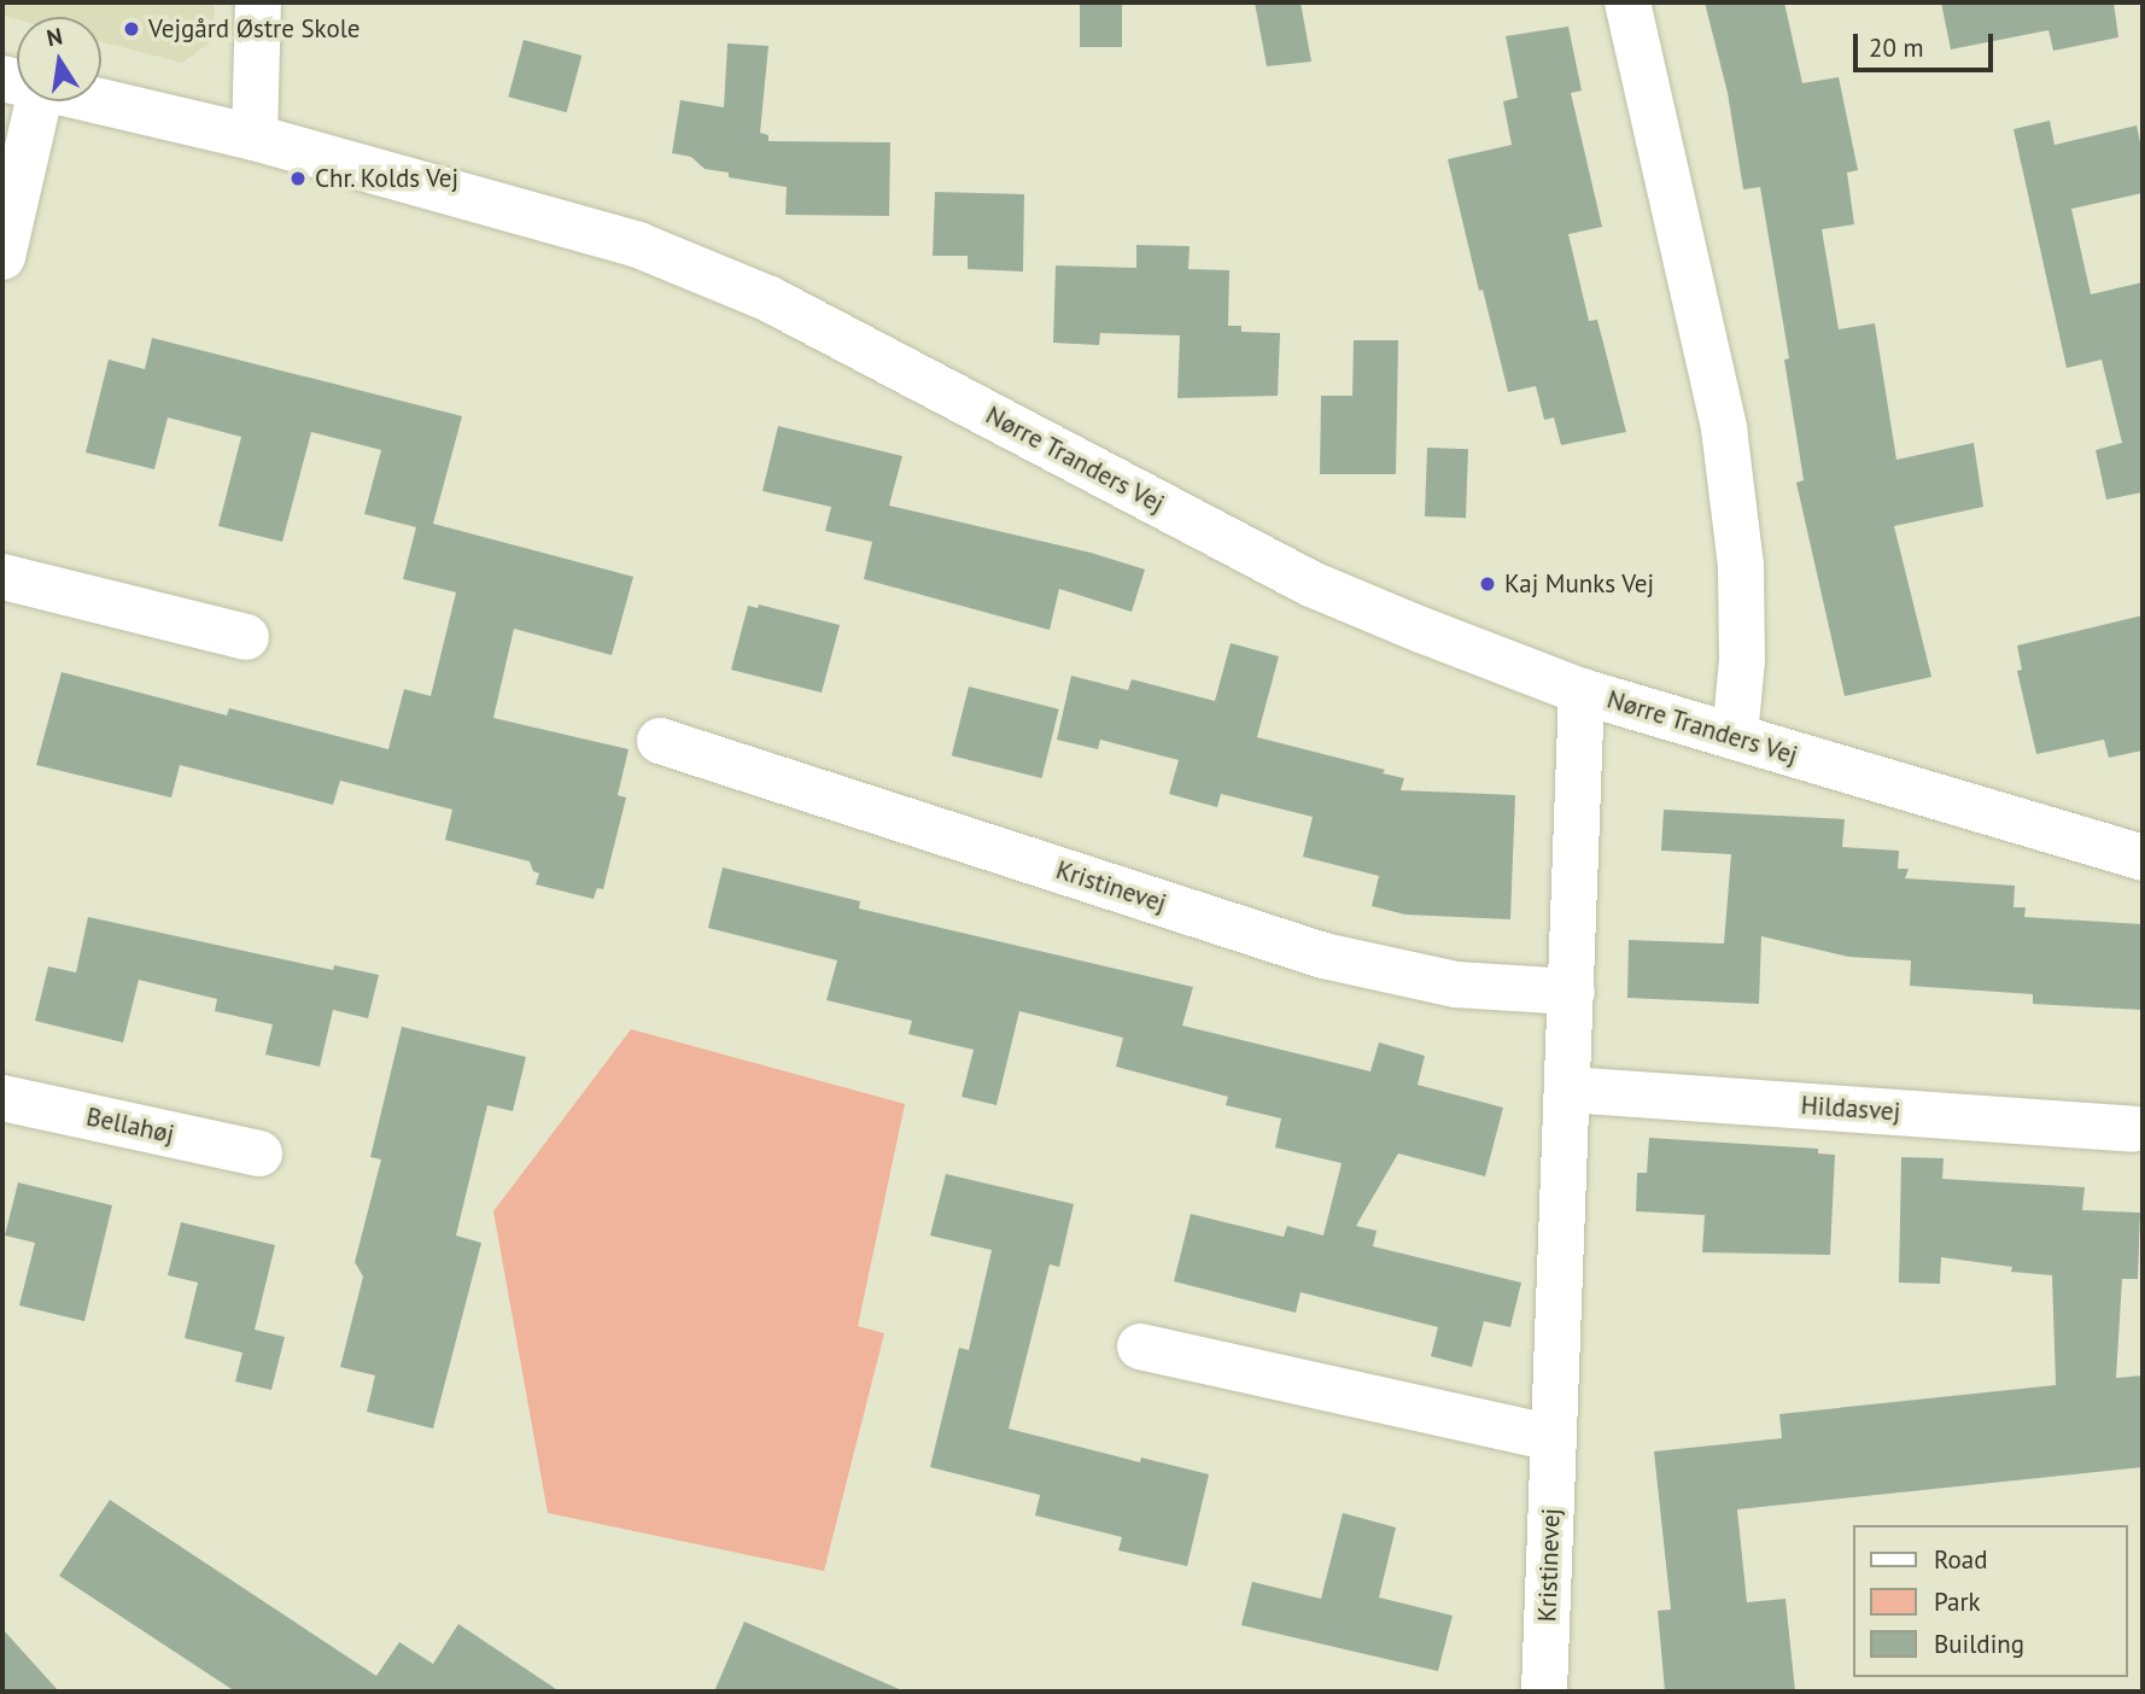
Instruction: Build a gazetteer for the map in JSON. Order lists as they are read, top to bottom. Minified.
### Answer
{"streets":{"street":["Nørre Tranders Vej","Kristinevej","Hildasvej","Bellahøj"]},"crossings":[["Nørre Tranders Vej","Kristinevej"],["Kristinevej","Hildasvej"]],"places":["Vejgård Østre Skole","Chr. Kolds Vej","Kaj Munks Vej"],"legend":["Road","Park","Building"],"scale_bar":"20 m","north":"top"}
